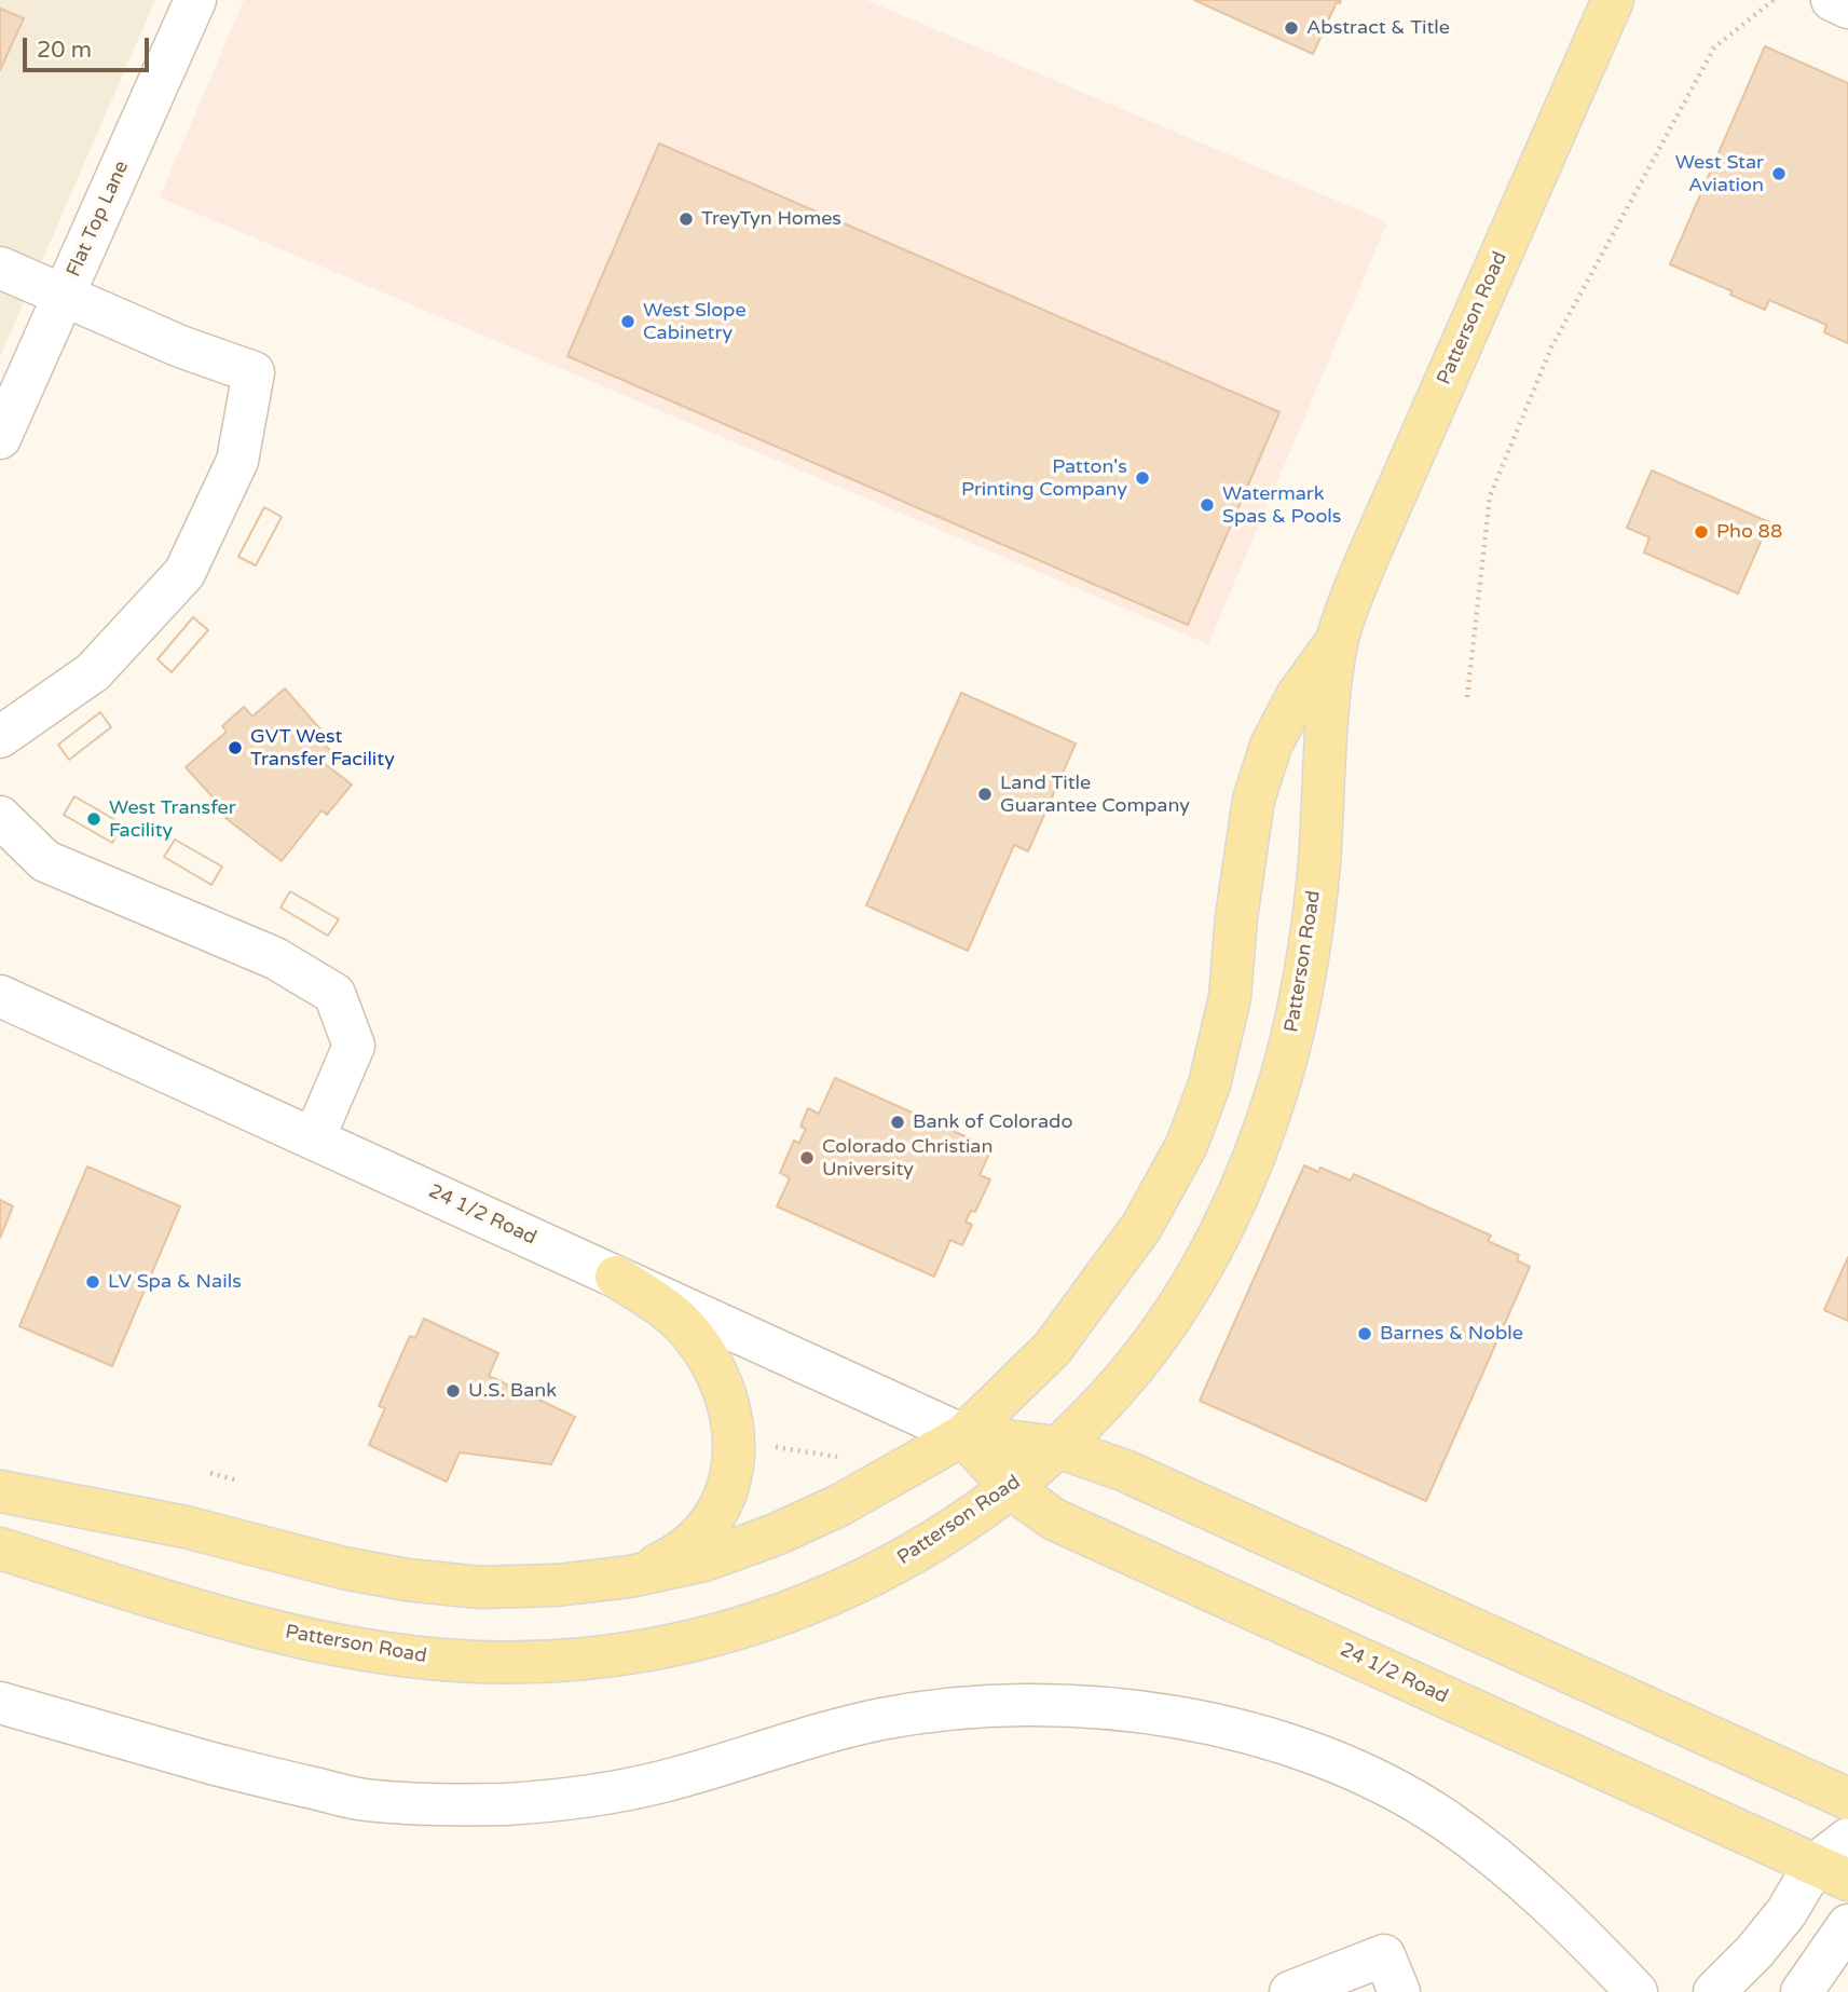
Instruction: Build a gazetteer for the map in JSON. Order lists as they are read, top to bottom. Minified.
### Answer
{"streets":{"main road":["Patterson Road","24 1/2 Road"],"street":["Flat Top Lane"]},"crossings":[["Patterson Road","24 1/2 Road"]],"places":["Abstract & Title","West Star Aviation","TreyTyn Homes","West Slope Cabinetry","Patton's Printing Company","Watermark Spas & Pools","Pho 88","GVT West Transfer Facility","Land Title Guarantee Company","West Transfer Facility","Bank of Colorado","Colorado Christian University","LV Spa & Nails","Barnes & Noble","U.S. Bank"],"scale_bar":"20 m"}
